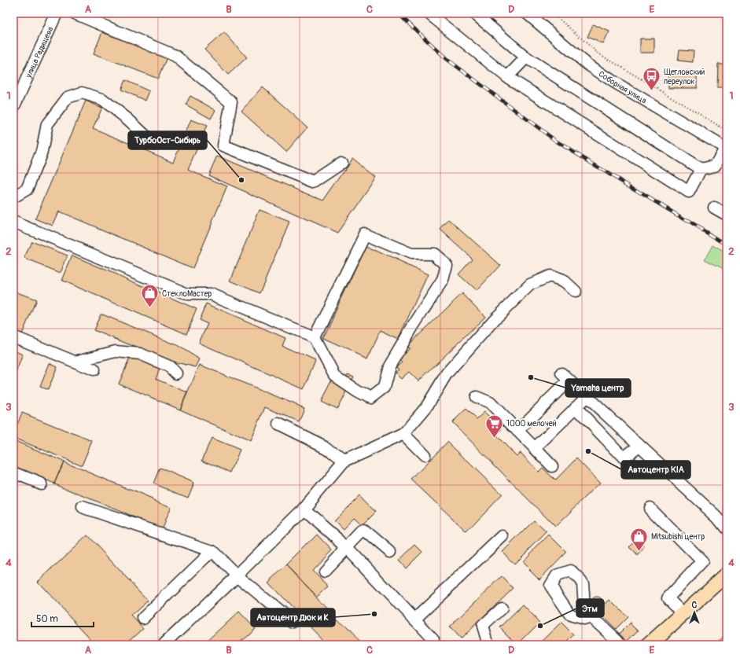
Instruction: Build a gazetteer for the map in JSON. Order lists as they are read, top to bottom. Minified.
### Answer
{"streets":{"street":["улица Радищева","Соборная улица"]},"places":{"bus stop":["Щегловский переулок"],"other":["ТурбоОст-Сибирь","Yamaha центр","Автоцентр KIA","Автоцентр Дюк и К","Этм"],"shop":["СтеклоМастер","Mitsubishi центр"],"supermarket":["1000 мелочей"]},"scale_bar":"50 m","north":"top","grid":{"columns":["A","B","C","D","E"],"rows":["1","2","3","4"]}}
